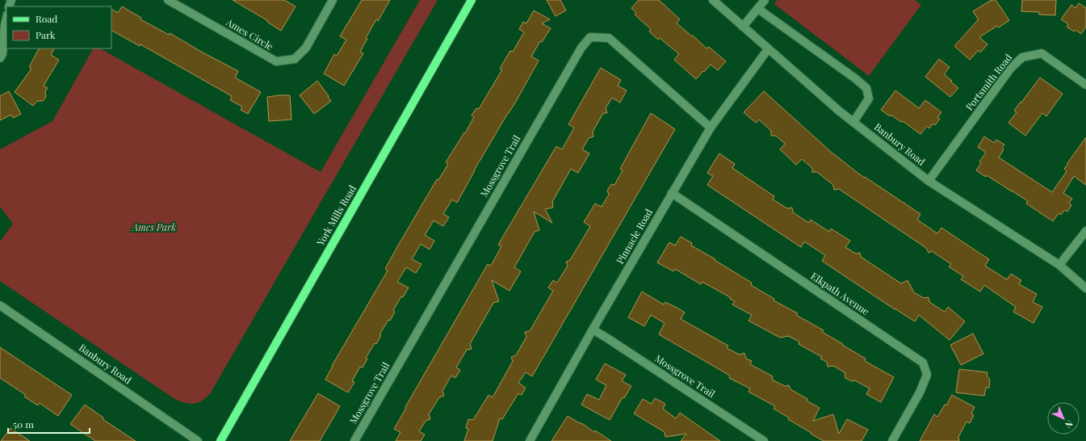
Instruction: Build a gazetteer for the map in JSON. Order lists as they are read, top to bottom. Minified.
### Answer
{"streets":{"main road":["York Mills Road"],"street":["Ames Circle","Portsmith Road","Banbury Road","Mossgrove Trail","Pinnacle Road","Elkpath Avenue"]},"crossings":[["Portsmith Road","Banbury Road"],["Banbury Road","Pinnacle Road"],["Mossgrove Trail","Pinnacle Road"],["Pinnacle Road","Elkpath Avenue"]],"parks":["Ames Park"],"legend":["Road","Park"],"scale_bar":"50 m","north":"bottom right"}
